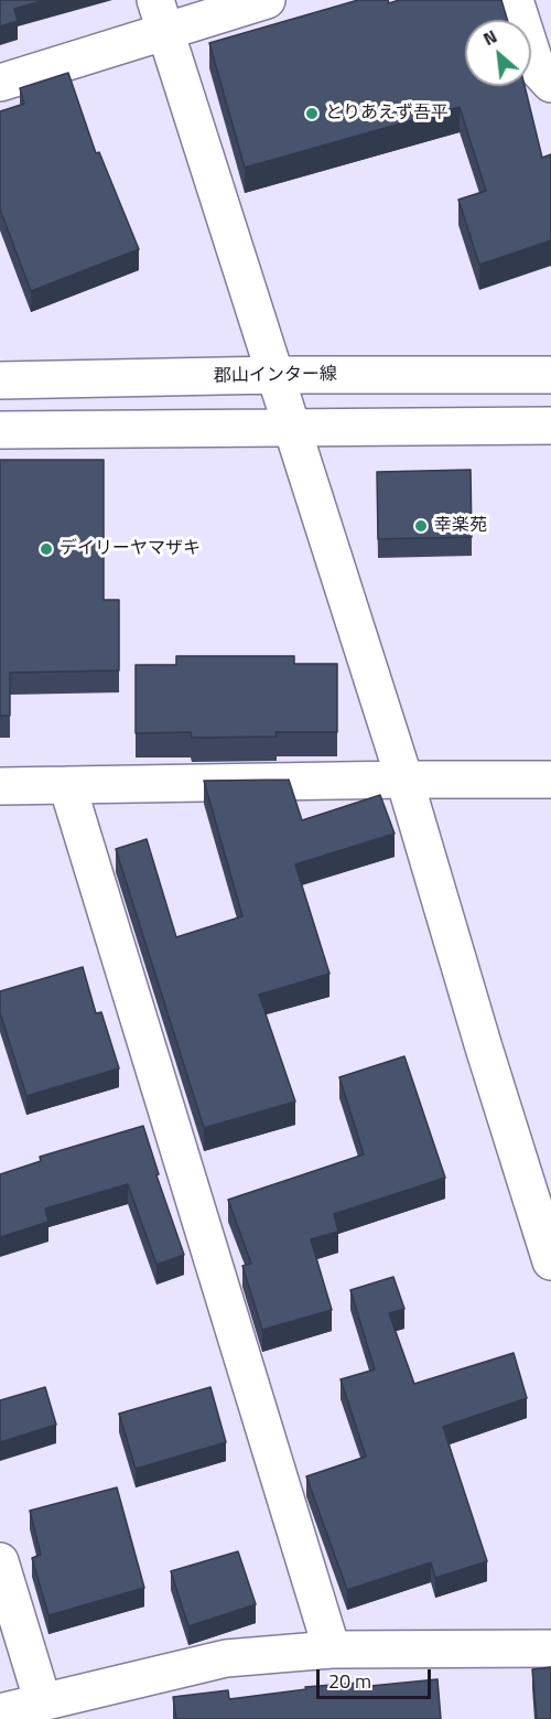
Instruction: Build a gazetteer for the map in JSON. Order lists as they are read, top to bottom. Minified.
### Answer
{"streets":{"street":["郡山インター線"]},"places":["とりあえず吾平","幸楽苑","デイリーヤマザキ"],"scale_bar":"20 m","north":"top left"}
